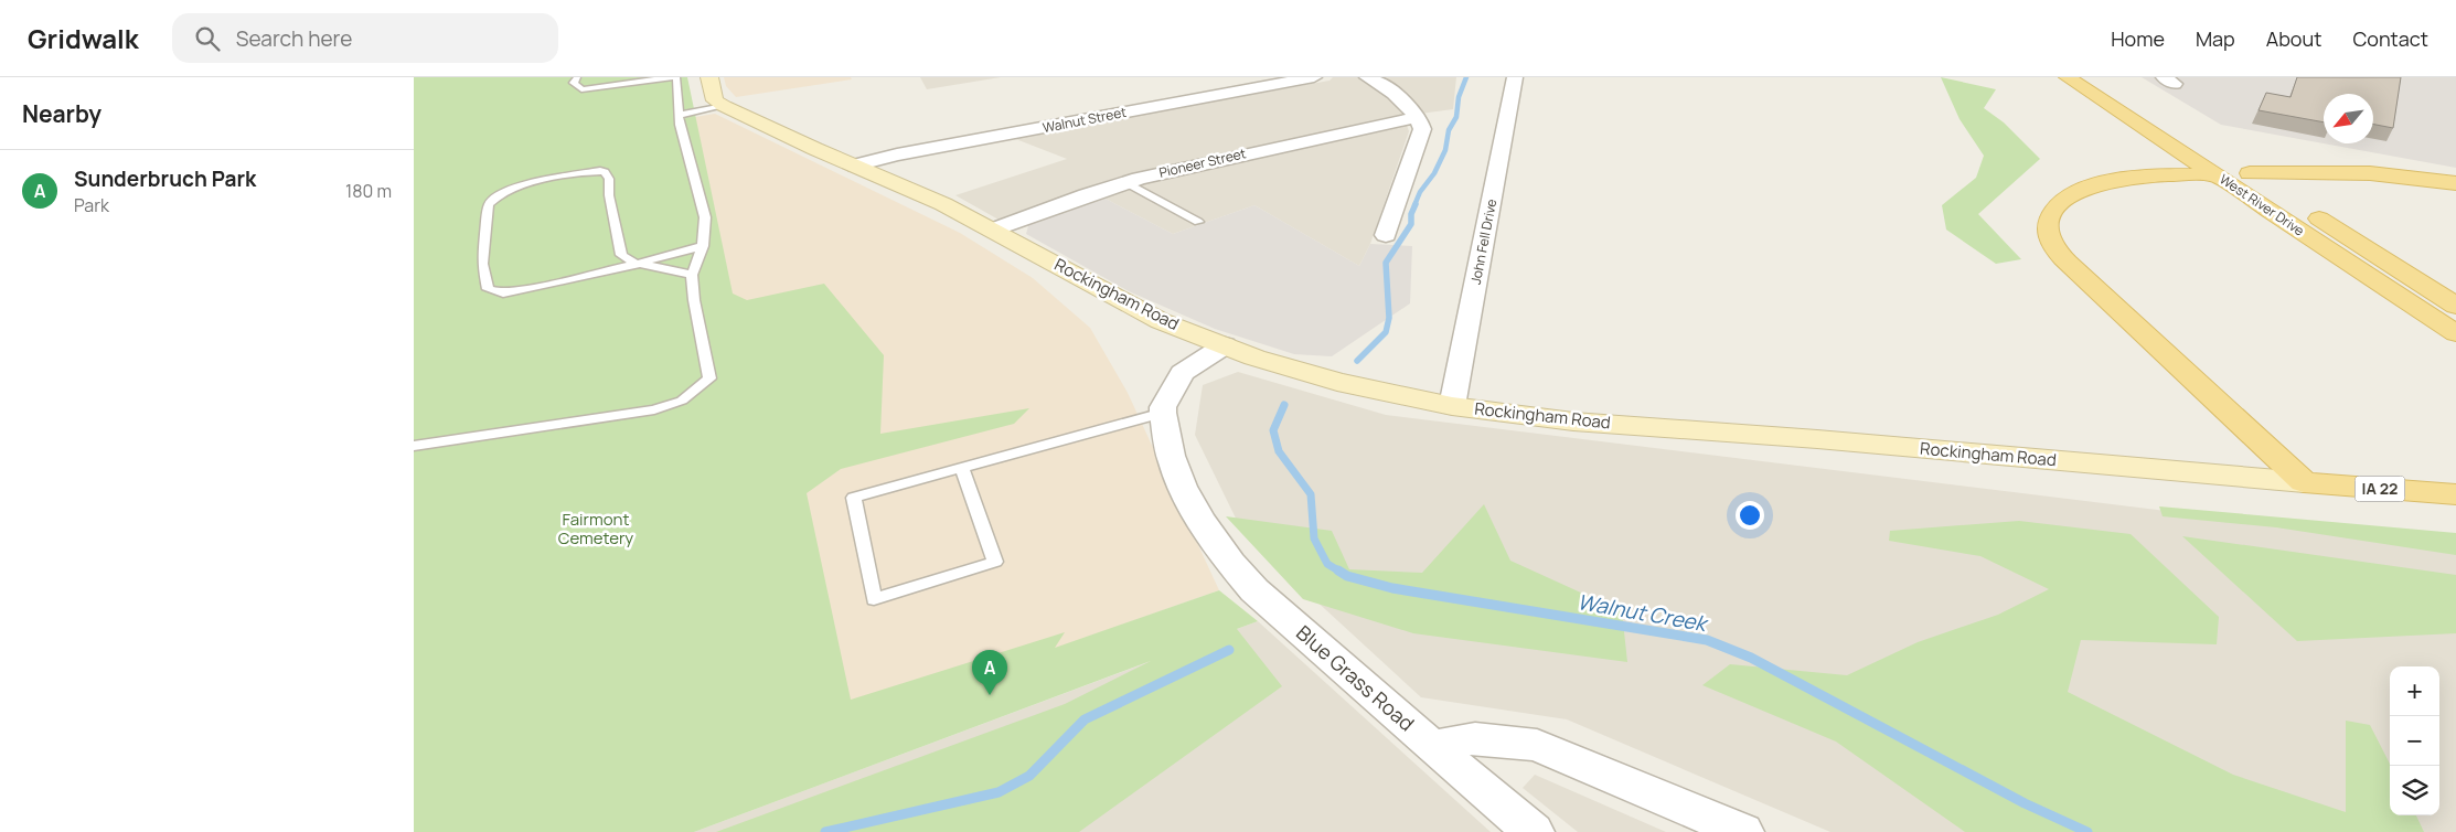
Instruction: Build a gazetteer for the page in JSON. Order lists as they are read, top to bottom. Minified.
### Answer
{"streets":{"main road":["West River Drive","Rockingham Road","IA 22"],"street":["Walnut Street","Pioneer Street","John Fell Drive","Blue Grass Road"]},"crossings":[["Walnut Street","Rockingham Road"],["Pioneer Street","Rockingham Road"],["John Fell Drive","Rockingham Road"]],"water":["Walnut Creek"],"parks":["Fairmont Cemetery"],"north":"bottom left","page":{"header":"Gridwalk","search":"Search here","nav":["Home","Map","About","Contact"],"heading":"Nearby","list":[{"mark":"A","name":"Sunderbruch Park","note":"Park","value":"180 m"}],"pins":"A","map_buttons":["+","−"]}}
